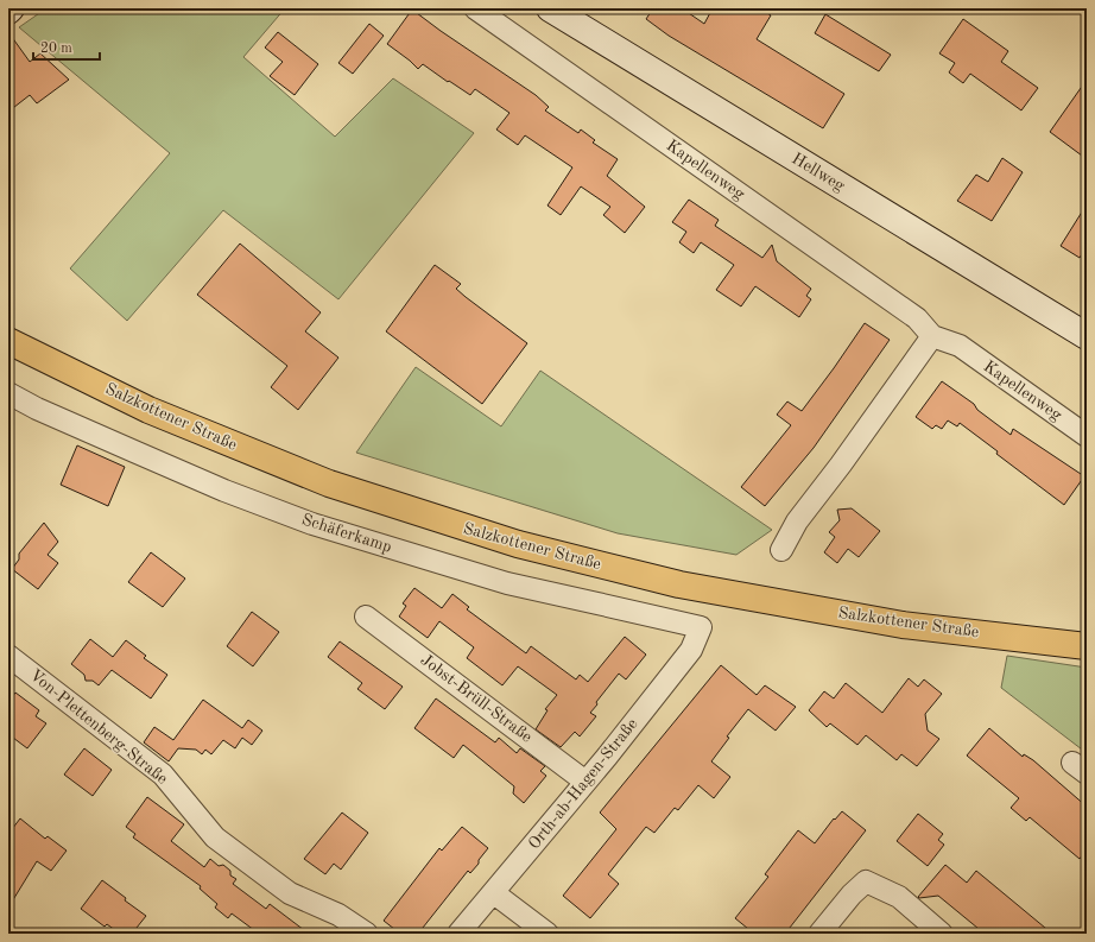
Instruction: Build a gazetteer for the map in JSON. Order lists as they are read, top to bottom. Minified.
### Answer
{"streets":{"main road":["Hellweg","Salzkottener Straße"],"street":["Kapellenweg","Schäferkamp","Jobst-Brüll-Straße","Von-Plettenberg-Straße","Orth-ab-Hagen-Straße"]},"crossings":[["Schäferkamp","Orth-ab-Hagen-Straße"],["Jobst-Brüll-Straße","Orth-ab-Hagen-Straße"]],"scale_bar":"20 m"}
